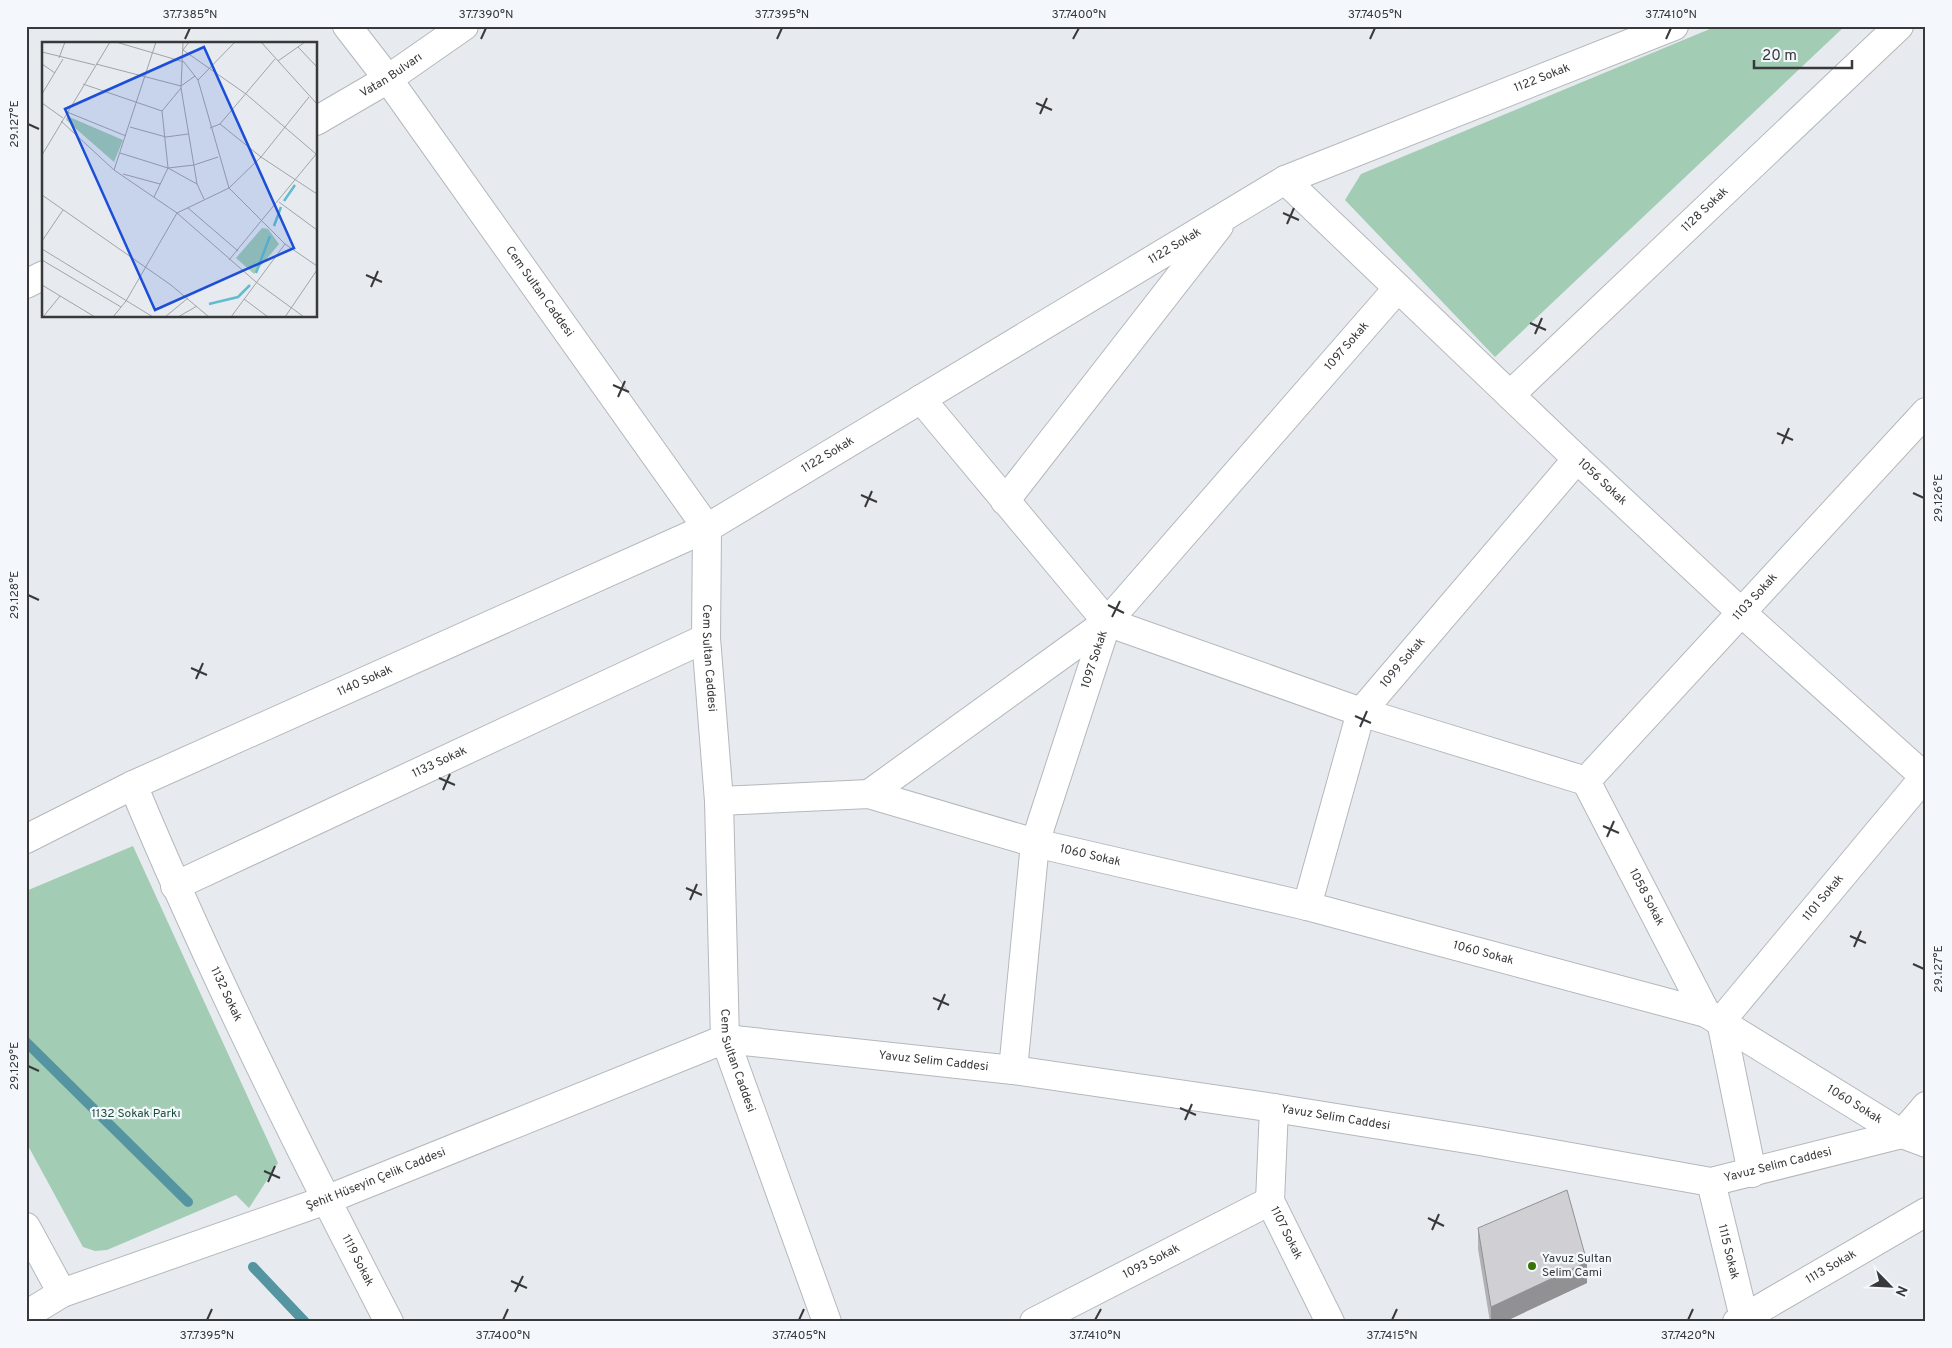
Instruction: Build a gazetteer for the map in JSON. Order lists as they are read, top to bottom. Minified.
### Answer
{"streets":{"street":["Vatan Bulvarı","1122 Sokak","1128 Sokak","Cem Sultan Caddesi","1097 Sokak","1056 Sokak","1103 Sokak","1099 Sokak","1140 Sokak","1133 Sokak","1060 Sokak","1058 Sokak","1101 Sokak","1132 Sokak","Yavuz Selim Caddesi","Şehit Hüseyin Çelik Caddesi","1107 Sokak","1115 Sokak","1119 Sokak","1093 Sokak","1113 Sokak"]},"crossings":[["Vatan Bulvarı","Cem Sultan Caddesi"],["1122 Sokak","Cem Sultan Caddesi"],["1122 Sokak","1056 Sokak"],["1122 Sokak","1140 Sokak"],["1128 Sokak","1056 Sokak"],["Cem Sultan Caddesi","1140 Sokak"],["Cem Sultan Caddesi","1133 Sokak"],["Cem Sultan Caddesi","Yavuz Selim Caddesi"],["Cem Sultan Caddesi","Şehit Hüseyin Çelik Caddesi"],["1097 Sokak","1056 Sokak"],["1097 Sokak","1060 Sokak"],["1097 Sokak","Yavuz Selim Caddesi"],["1056 Sokak","1103 Sokak"],["1056 Sokak","1099 Sokak"],["1056 Sokak","1101 Sokak"],["1103 Sokak","1058 Sokak"],["1099 Sokak","1060 Sokak"],["1140 Sokak","1132 Sokak"],["1133 Sokak","1132 Sokak"],["1060 Sokak","1058 Sokak"],["1060 Sokak","1101 Sokak"],["1060 Sokak","Yavuz Selim Caddesi"],["1058 Sokak","1101 Sokak"],["1058 Sokak","Yavuz Selim Caddesi"],["1132 Sokak","Şehit Hüseyin Çelik Caddesi"],["1132 Sokak","1119 Sokak"],["Yavuz Selim Caddesi","Şehit Hüseyin Çelik Caddesi"],["Yavuz Selim Caddesi","1107 Sokak"],["Yavuz Selim Caddesi","1115 Sokak"],["Şehit Hüseyin Çelik Caddesi","1119 Sokak"],["1107 Sokak","1093 Sokak"],["1115 Sokak","1113 Sokak"]],"parks":["1132 Sokak Parkı"],"places":["Yavuz Sultan Selim Cami"],"scale_bar":"20 m","north":"bottom right","coordinates":["37.7385°N","37.7390°N","37.7395°N","37.7400°N","37.7405°N","37.7410°N","29.127°E","29.126°E","29.128°E","29.129°E","37.7415°N","37.7420°N"]}
